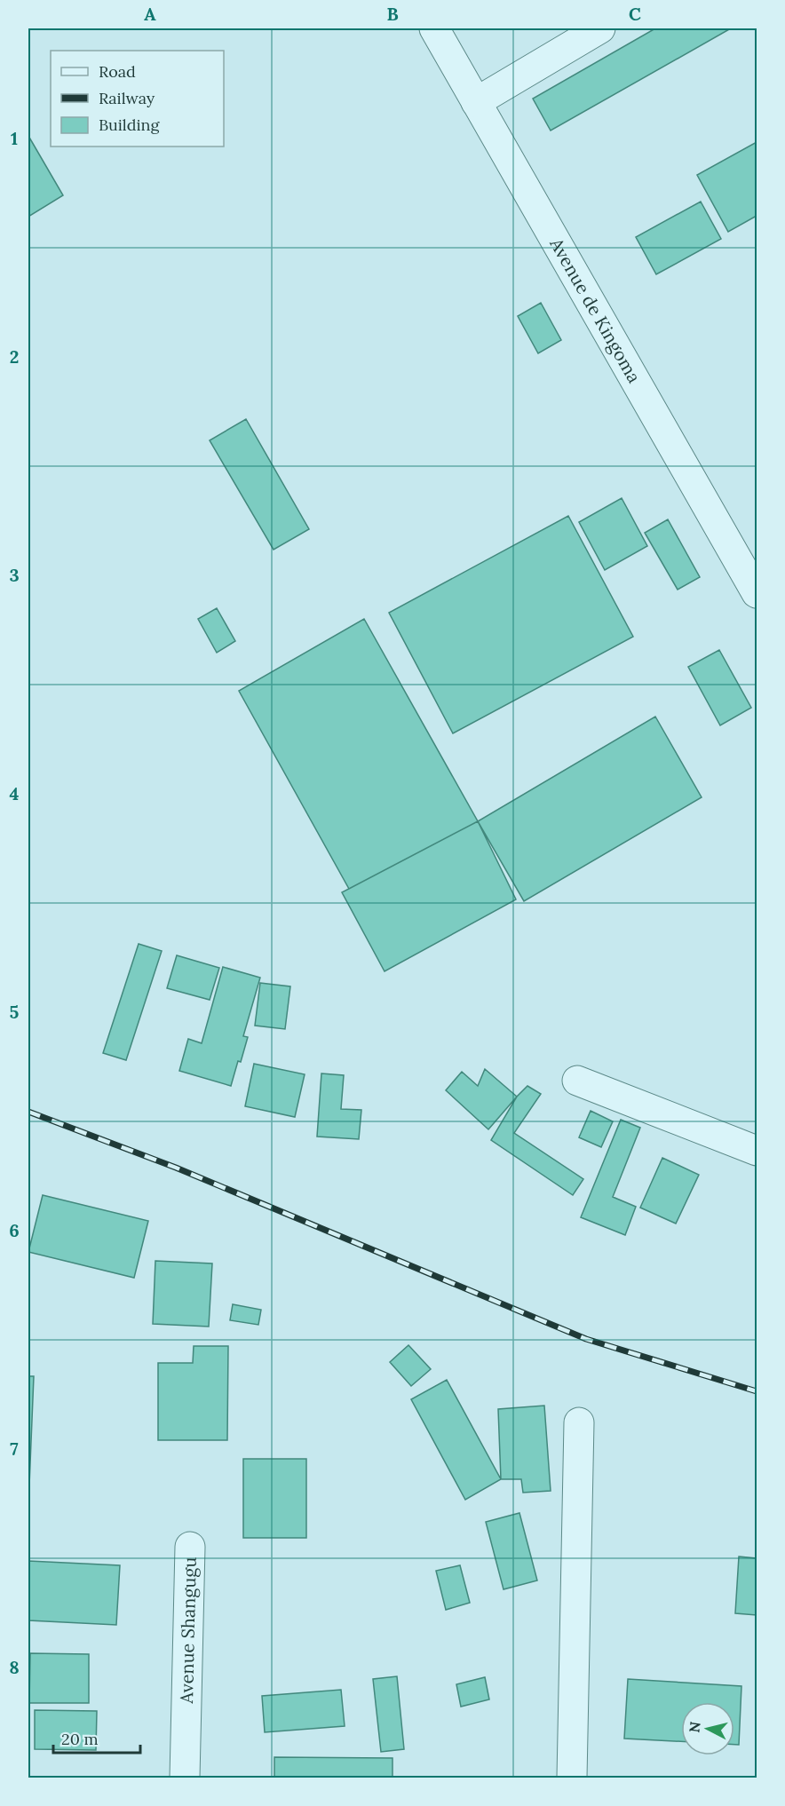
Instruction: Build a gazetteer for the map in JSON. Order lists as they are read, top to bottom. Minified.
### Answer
{"streets":{"street":["Avenue de Kingoma","Avenue Shangugu"]},"legend":["Road","Railway","Building"],"scale_bar":"20 m","north":"left","grid":{"columns":["A","B","C"],"rows":["1","2","3","4","5","6","7","8"]}}
